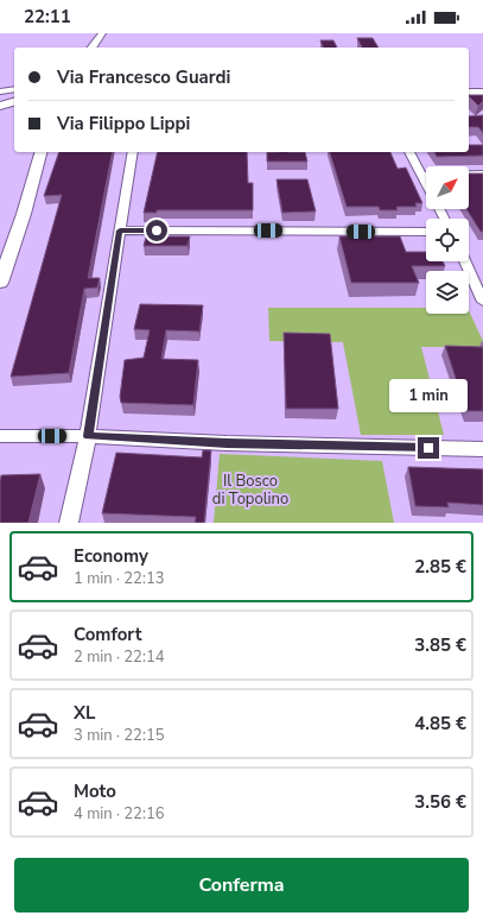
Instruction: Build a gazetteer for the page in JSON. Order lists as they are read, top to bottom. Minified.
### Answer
{"parks":["Il Bosco di Topolino"],"north":"top right","page":{"status":"22:11","banner":["Via Francesco Guardi","Via Filippo Lippi"],"bubble":"1 min","list":[{"name":"Economy","note":"1 min · 22:13","value":"2.85 €"},{"name":"Comfort","note":"2 min · 22:14","value":"3.85 €"},{"name":"XL","note":"3 min · 22:15","value":"4.85 €"},{"name":"Moto","note":"4 min · 22:16","value":"3.56 €"}],"buttons":"Conferma"}}
